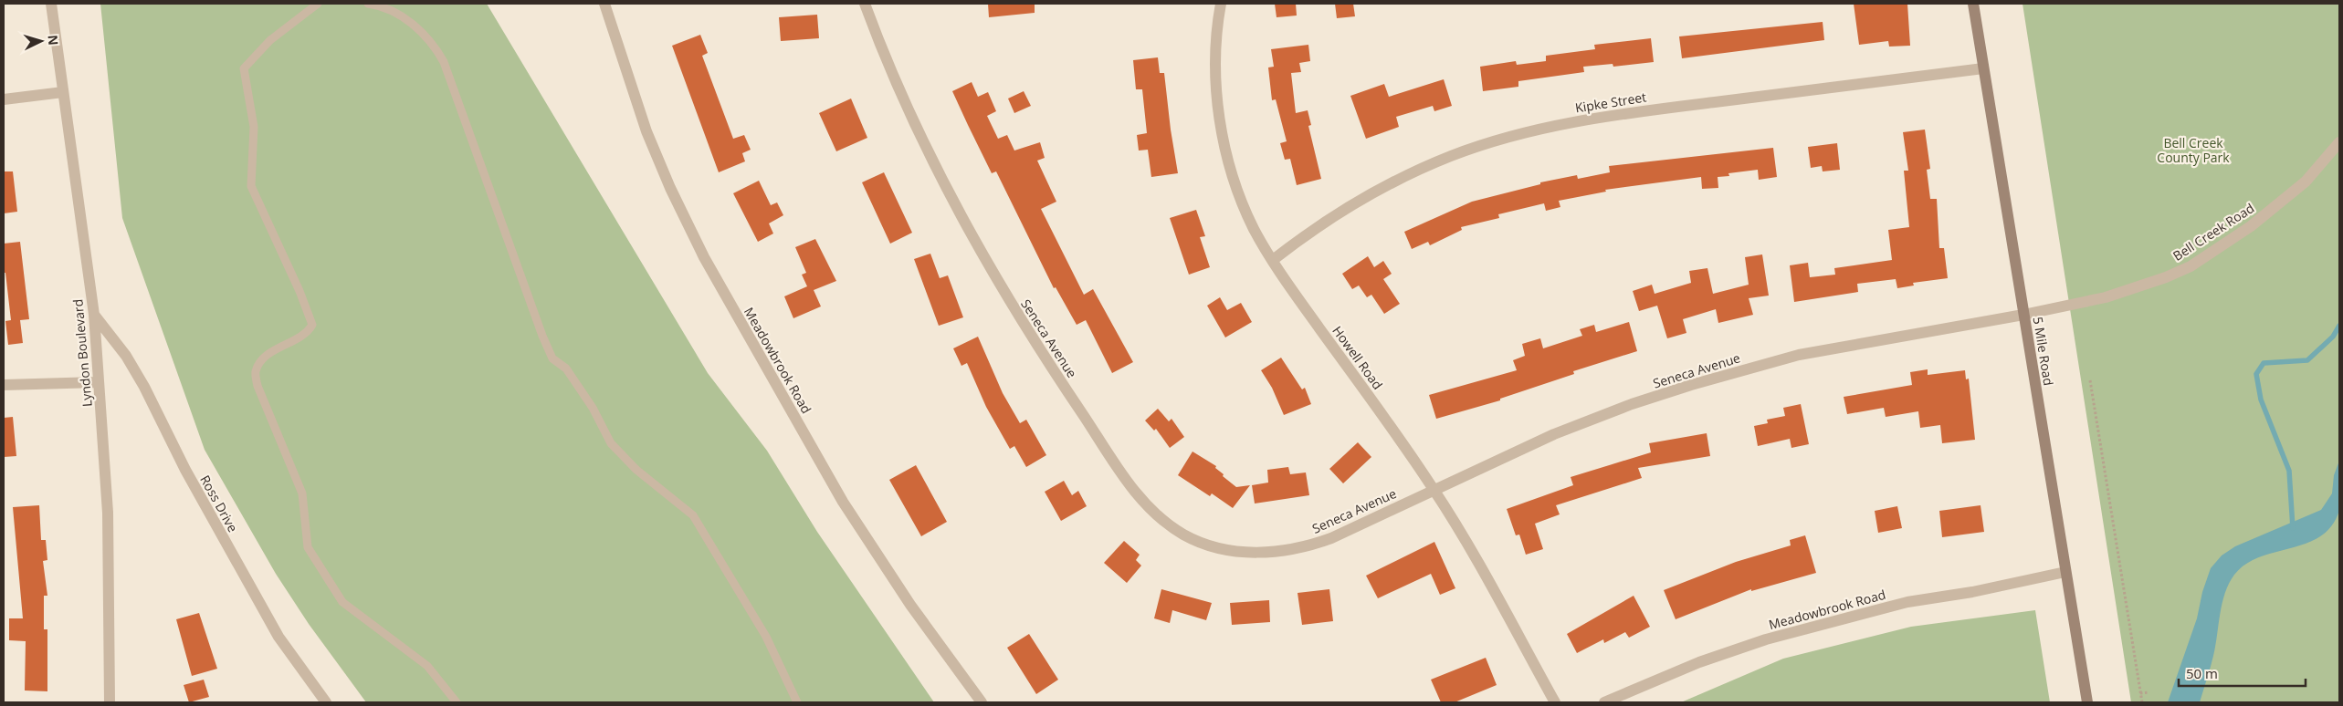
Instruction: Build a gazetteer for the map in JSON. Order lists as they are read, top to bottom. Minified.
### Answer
{"streets":{"main road":["5 Mile Road"],"street":["Kipke Street","Bell Creek Road","Seneca Avenue","Lyndon Boulevard","Howell Road","Meadowbrook Road","Ross Drive"]},"crossings":[["Kipke Street","5 Mile Road"],["Kipke Street","Howell Road"],["Bell Creek Road","Seneca Avenue"],["Bell Creek Road","5 Mile Road"],["Seneca Avenue","5 Mile Road"],["Seneca Avenue","Howell Road"],["5 Mile Road","Meadowbrook Road"],["Lyndon Boulevard","Ross Drive"]],"parks":["Bell Creek County Park"],"scale_bar":"50 m","north":"right"}
